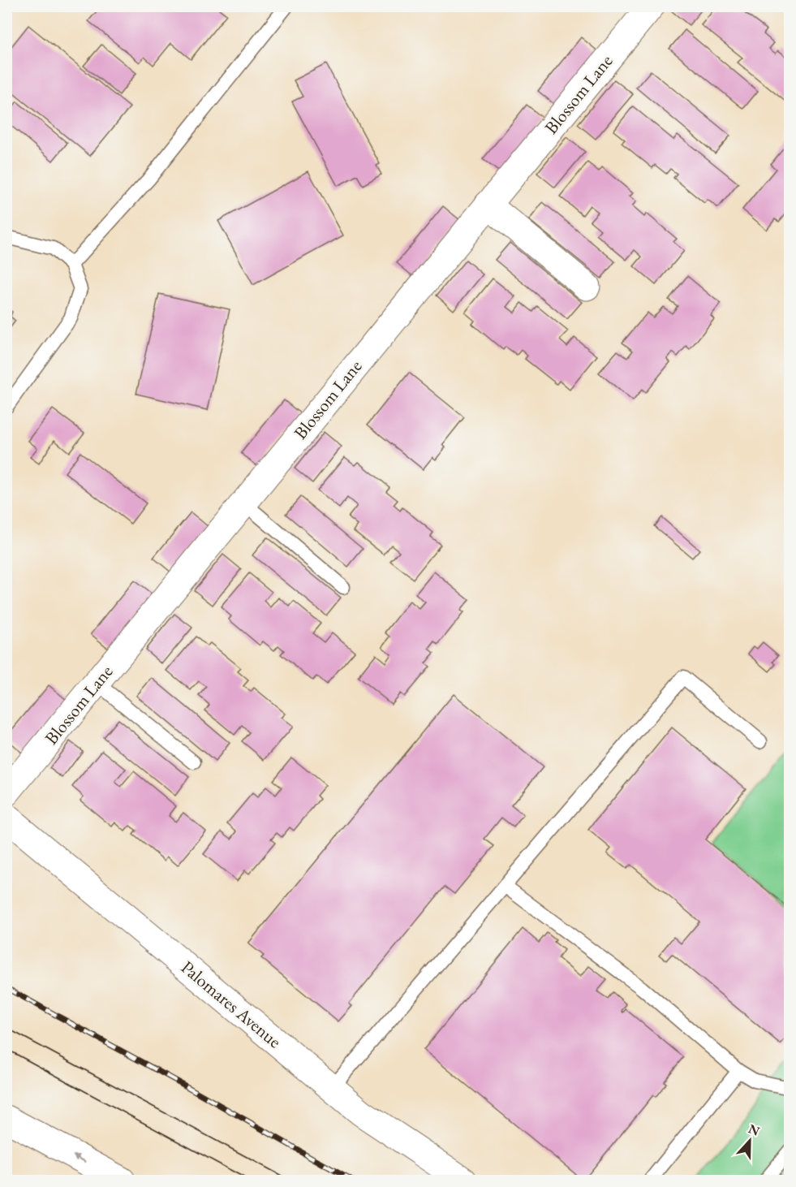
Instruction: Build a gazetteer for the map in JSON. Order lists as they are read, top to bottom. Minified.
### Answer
{"streets":{"street":["Blossom Lane","Palomares Avenue"]},"north":"top"}
